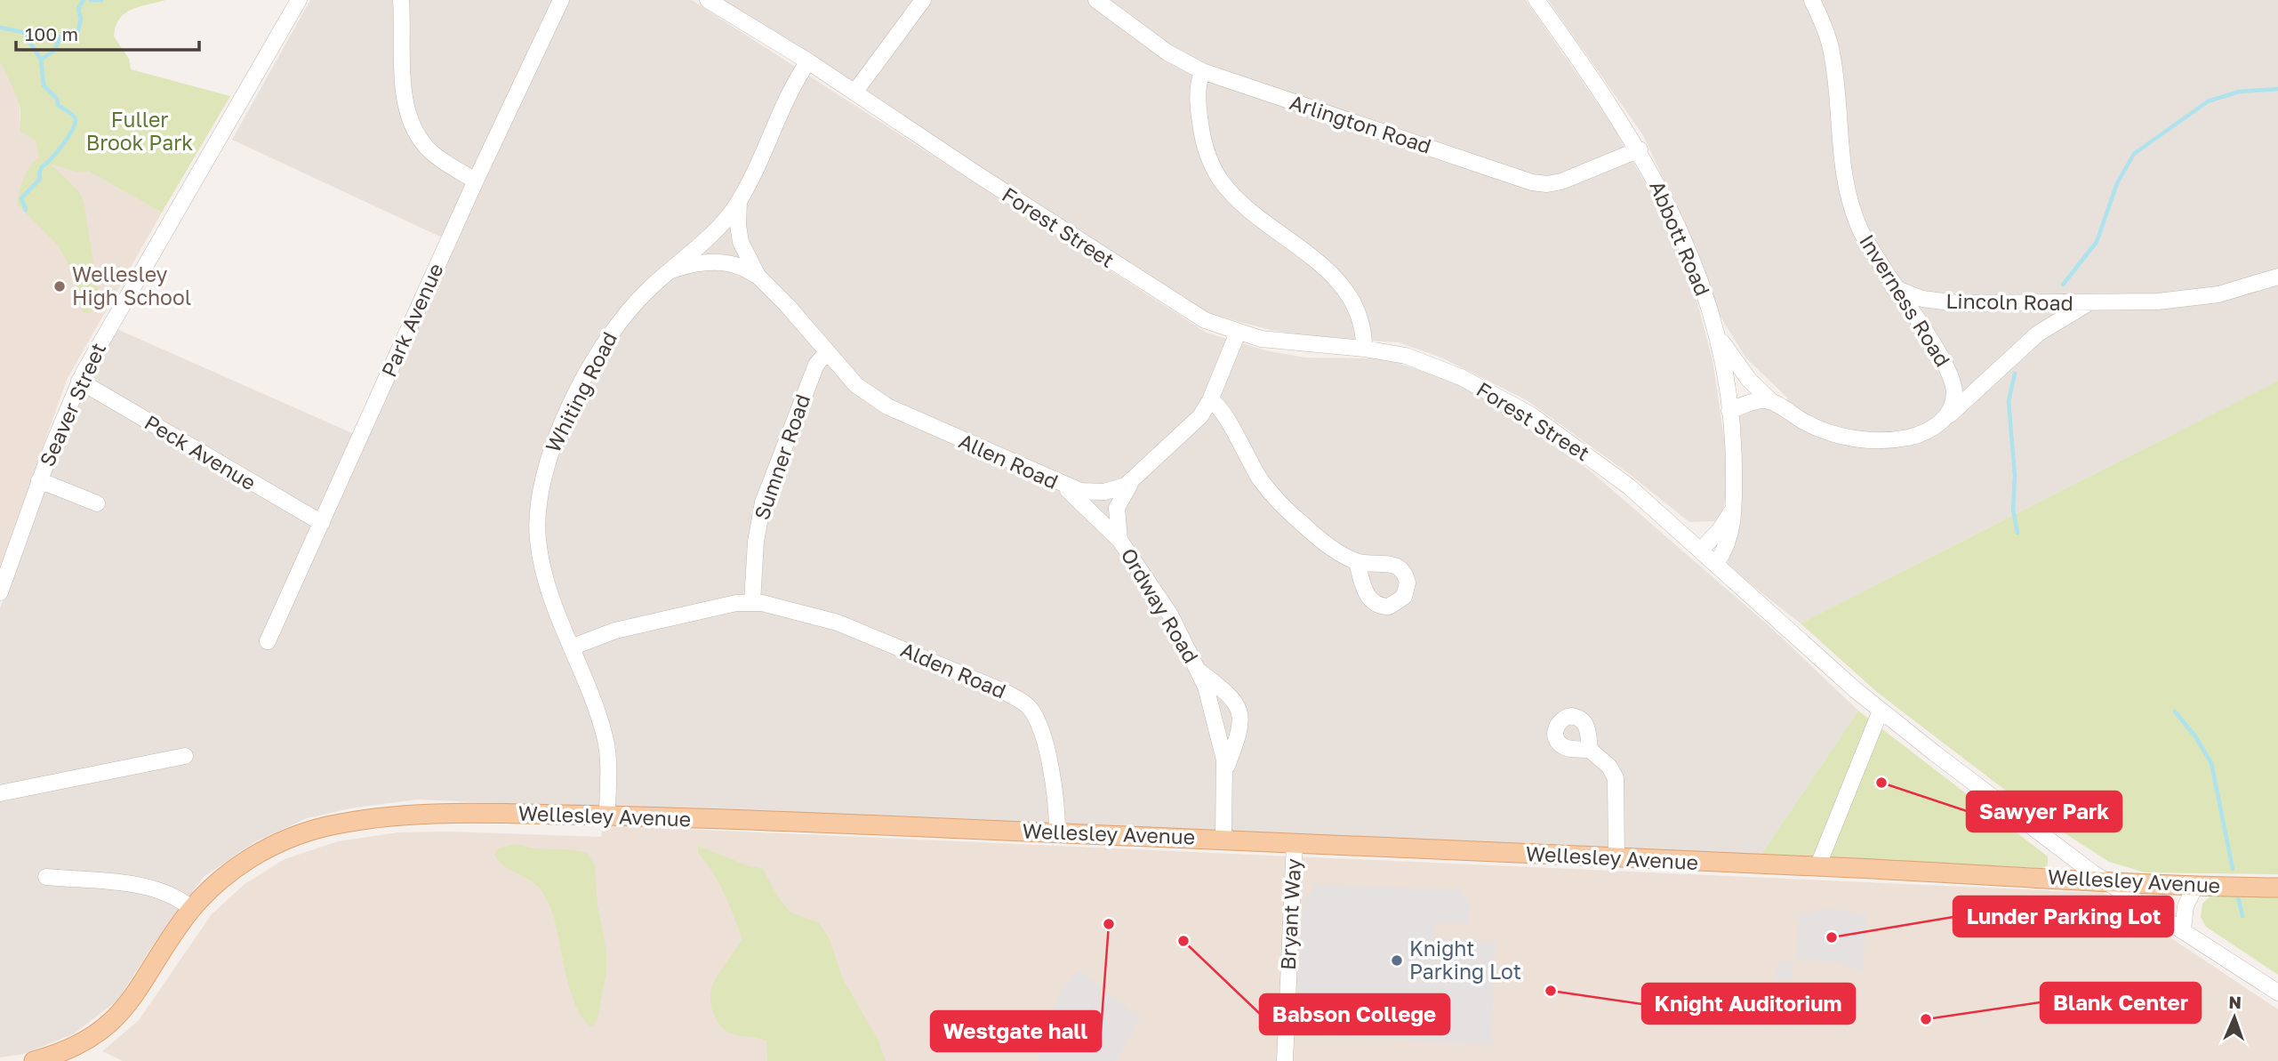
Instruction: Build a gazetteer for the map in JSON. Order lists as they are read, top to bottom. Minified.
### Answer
{"streets":{"main road":["Wellesley Avenue"],"street":["Arlington Road","Forest Street","Abbott Road","Inverness Road","Lincoln Road","Park Avenue","Whiting Road","Seaver Street","Peck Avenue","Sumner Road","Allen Road","Ordway Road","Alden Road","Bryant Way"]},"crossings":[["Arlington Road","Abbott Road"],["Forest Street","Abbott Road"],["Forest Street","Whiting Road"],["Forest Street","Allen Road"],["Forest Street","Wellesley Avenue"],["Inverness Road","Lincoln Road"],["Park Avenue","Peck Avenue"],["Whiting Road","Allen Road"],["Whiting Road","Wellesley Avenue"],["Seaver Street","Peck Avenue"],["Sumner Road","Allen Road"],["Sumner Road","Alden Road"],["Allen Road","Ordway Road"],["Ordway Road","Wellesley Avenue"],["Alden Road","Wellesley Avenue"],["Wellesley Avenue","Bryant Way"]],"parks":["Fuller Brook Park"],"places":["Wellesley High School","Sawyer Park","Westgate hall","Lunder Parking Lot","Babson College","Knight Parking Lot","Knight Auditorium","Blank Center"],"scale_bar":"100 m","north":"top"}
